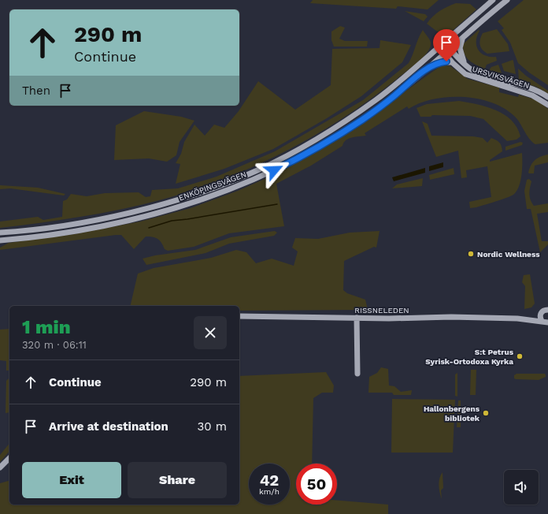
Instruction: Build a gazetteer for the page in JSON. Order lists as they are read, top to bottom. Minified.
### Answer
{"streets":{"main road":["URSVIKSVÄGEN","ENKÖPINGSVÄGEN","RISSNELEDEN"]},"crossings":[["URSVIKSVÄGEN","ENKÖPINGSVÄGEN"]],"places":["Nordic Wellness","S:t Petrus Syrisk-Ortodoxa Kyrka","Hallonbergens bibliotek"],"page":{"turn":["290 m","Continue"],"then":"Then","heading":["1 min","320 m · 06:11"],"list":[{"name":"Continue","value":"290 m"},{"name":"Arrive at destination","value":"30 m"}],"buttons":["Exit","Share"],"speed":"42 km/h","limit":"50"}}
